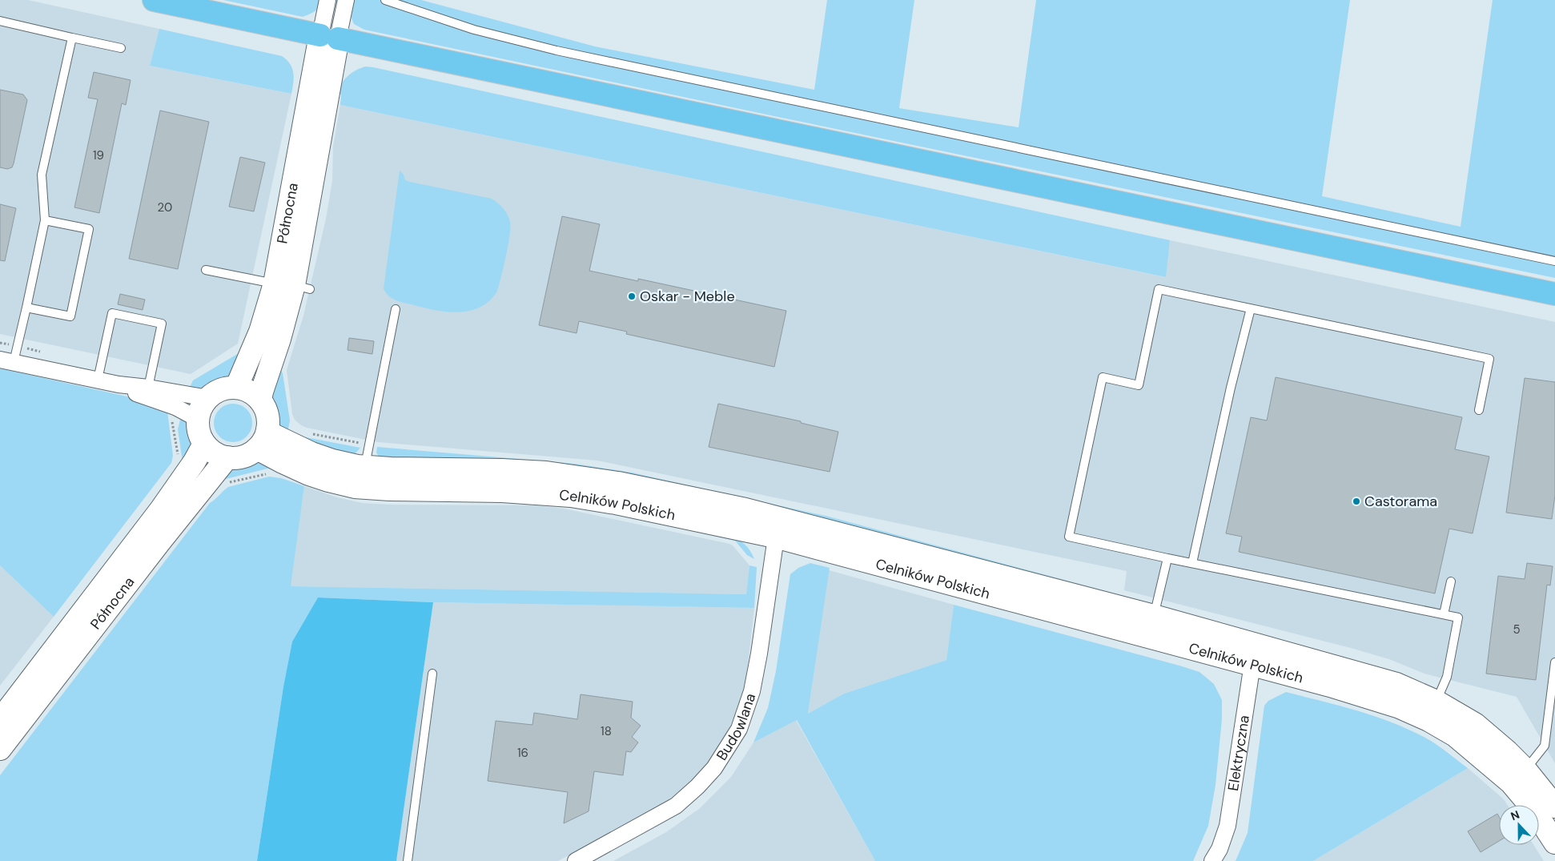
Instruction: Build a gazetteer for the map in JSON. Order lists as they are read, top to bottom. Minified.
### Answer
{"streets":{"street":["Północna","Celników Polskich","Budowlana","Elektryczna"]},"crossings":[["Północna","Celników Polskich"],["Celników Polskich","Budowlana"],["Celników Polskich","Elektryczna"]],"places":["Oskar - Meble","Castorama"],"house_numbers":["19","20","5","18","16"],"north":"top"}
